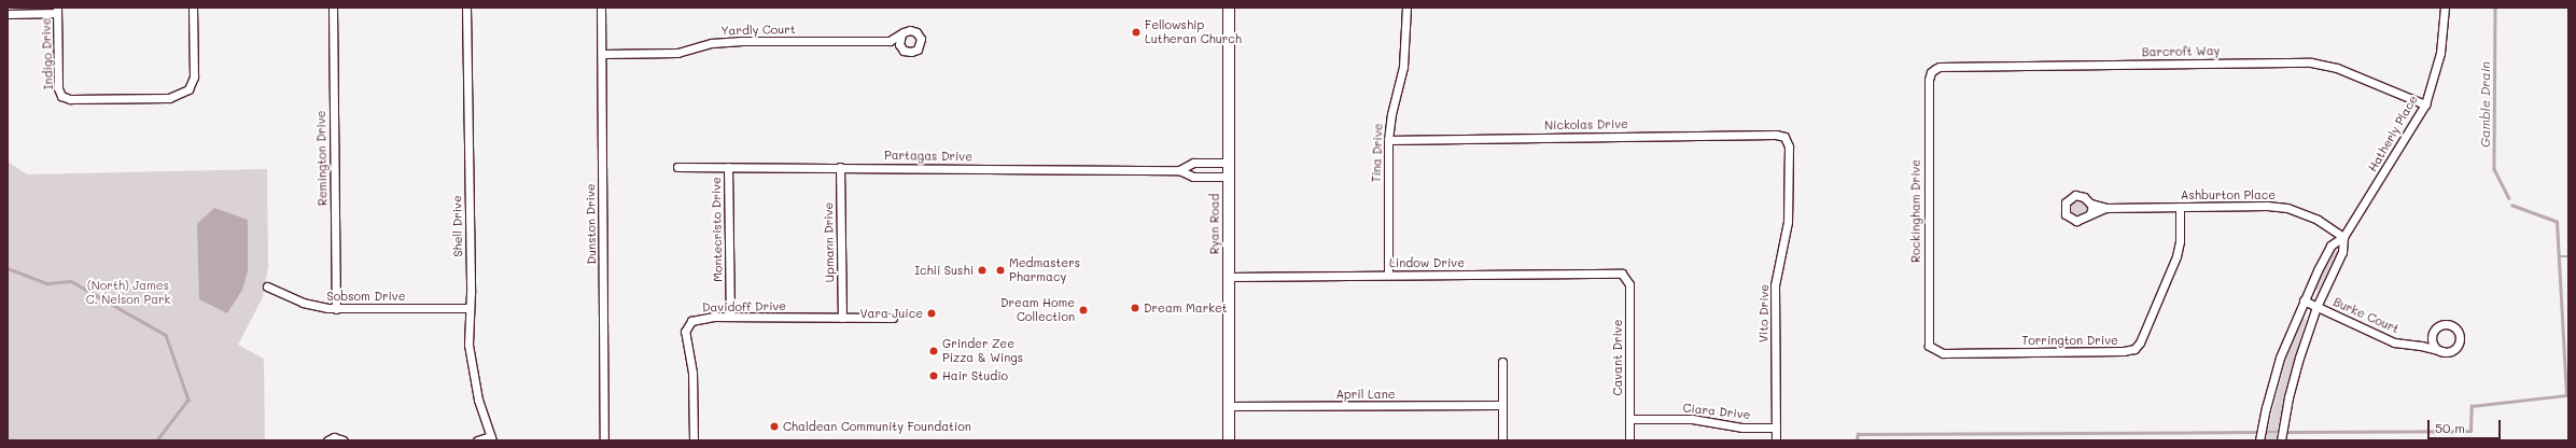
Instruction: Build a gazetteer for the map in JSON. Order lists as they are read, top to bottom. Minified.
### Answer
{"streets":{"main road":["Ryan Road"],"street":["Yardly Court","Barcroft Way","Indigo Drive","Nickolas Drive","Hatherly Place","Tina Drive","Partagas Drive","Remington Drive","Ashburton Place","Rockingham Drive","Dunston Drive","Shell Drive","Montecristo Drive","Upmann Drive","Lindow Drive","Sobsom Drive","Davidoff Drive","Vito Drive","Burke Court","Torrington Drive","Cavant Drive","April Lane","Ciara Drive"]},"crossings":[["Yardly Court","Dunston Drive"],["Barcroft Way","Hatherly Place"],["Barcroft Way","Rockingham Drive"],["Nickolas Drive","Tina Drive"],["Nickolas Drive","Vito Drive"],["Hatherly Place","Ashburton Place"],["Hatherly Place","Burke Court"],["Tina Drive","Lindow Drive"],["Partagas Drive","Montecristo Drive"],["Partagas Drive","Upmann Drive"],["Remington Drive","Sobsom Drive"],["Ashburton Place","Torrington Drive"],["Rockingham Drive","Torrington Drive"],["Ryan Road","Lindow Drive"],["Ryan Road","April Lane"],["Shell Drive","Sobsom Drive"],["Montecristo Drive","Davidoff Drive"],["Upmann Drive","Davidoff Drive"],["Lindow Drive","Cavant Drive"],["Vito Drive","Ciara Drive"],["Cavant Drive","Ciara Drive"]],"water":["Gamble Drain"],"parks":["(North) James C. Nelson Park"],"places":["Fellowship Lutheran Church","Ichii Sushi","Medmasters Pharmacy","Dream Market","Dream Home Collection","Vara Juice","Grinder Zee Pizza & Wings","Hair Studio","Chaldean Community Foundation"],"scale_bar":"50 m"}
